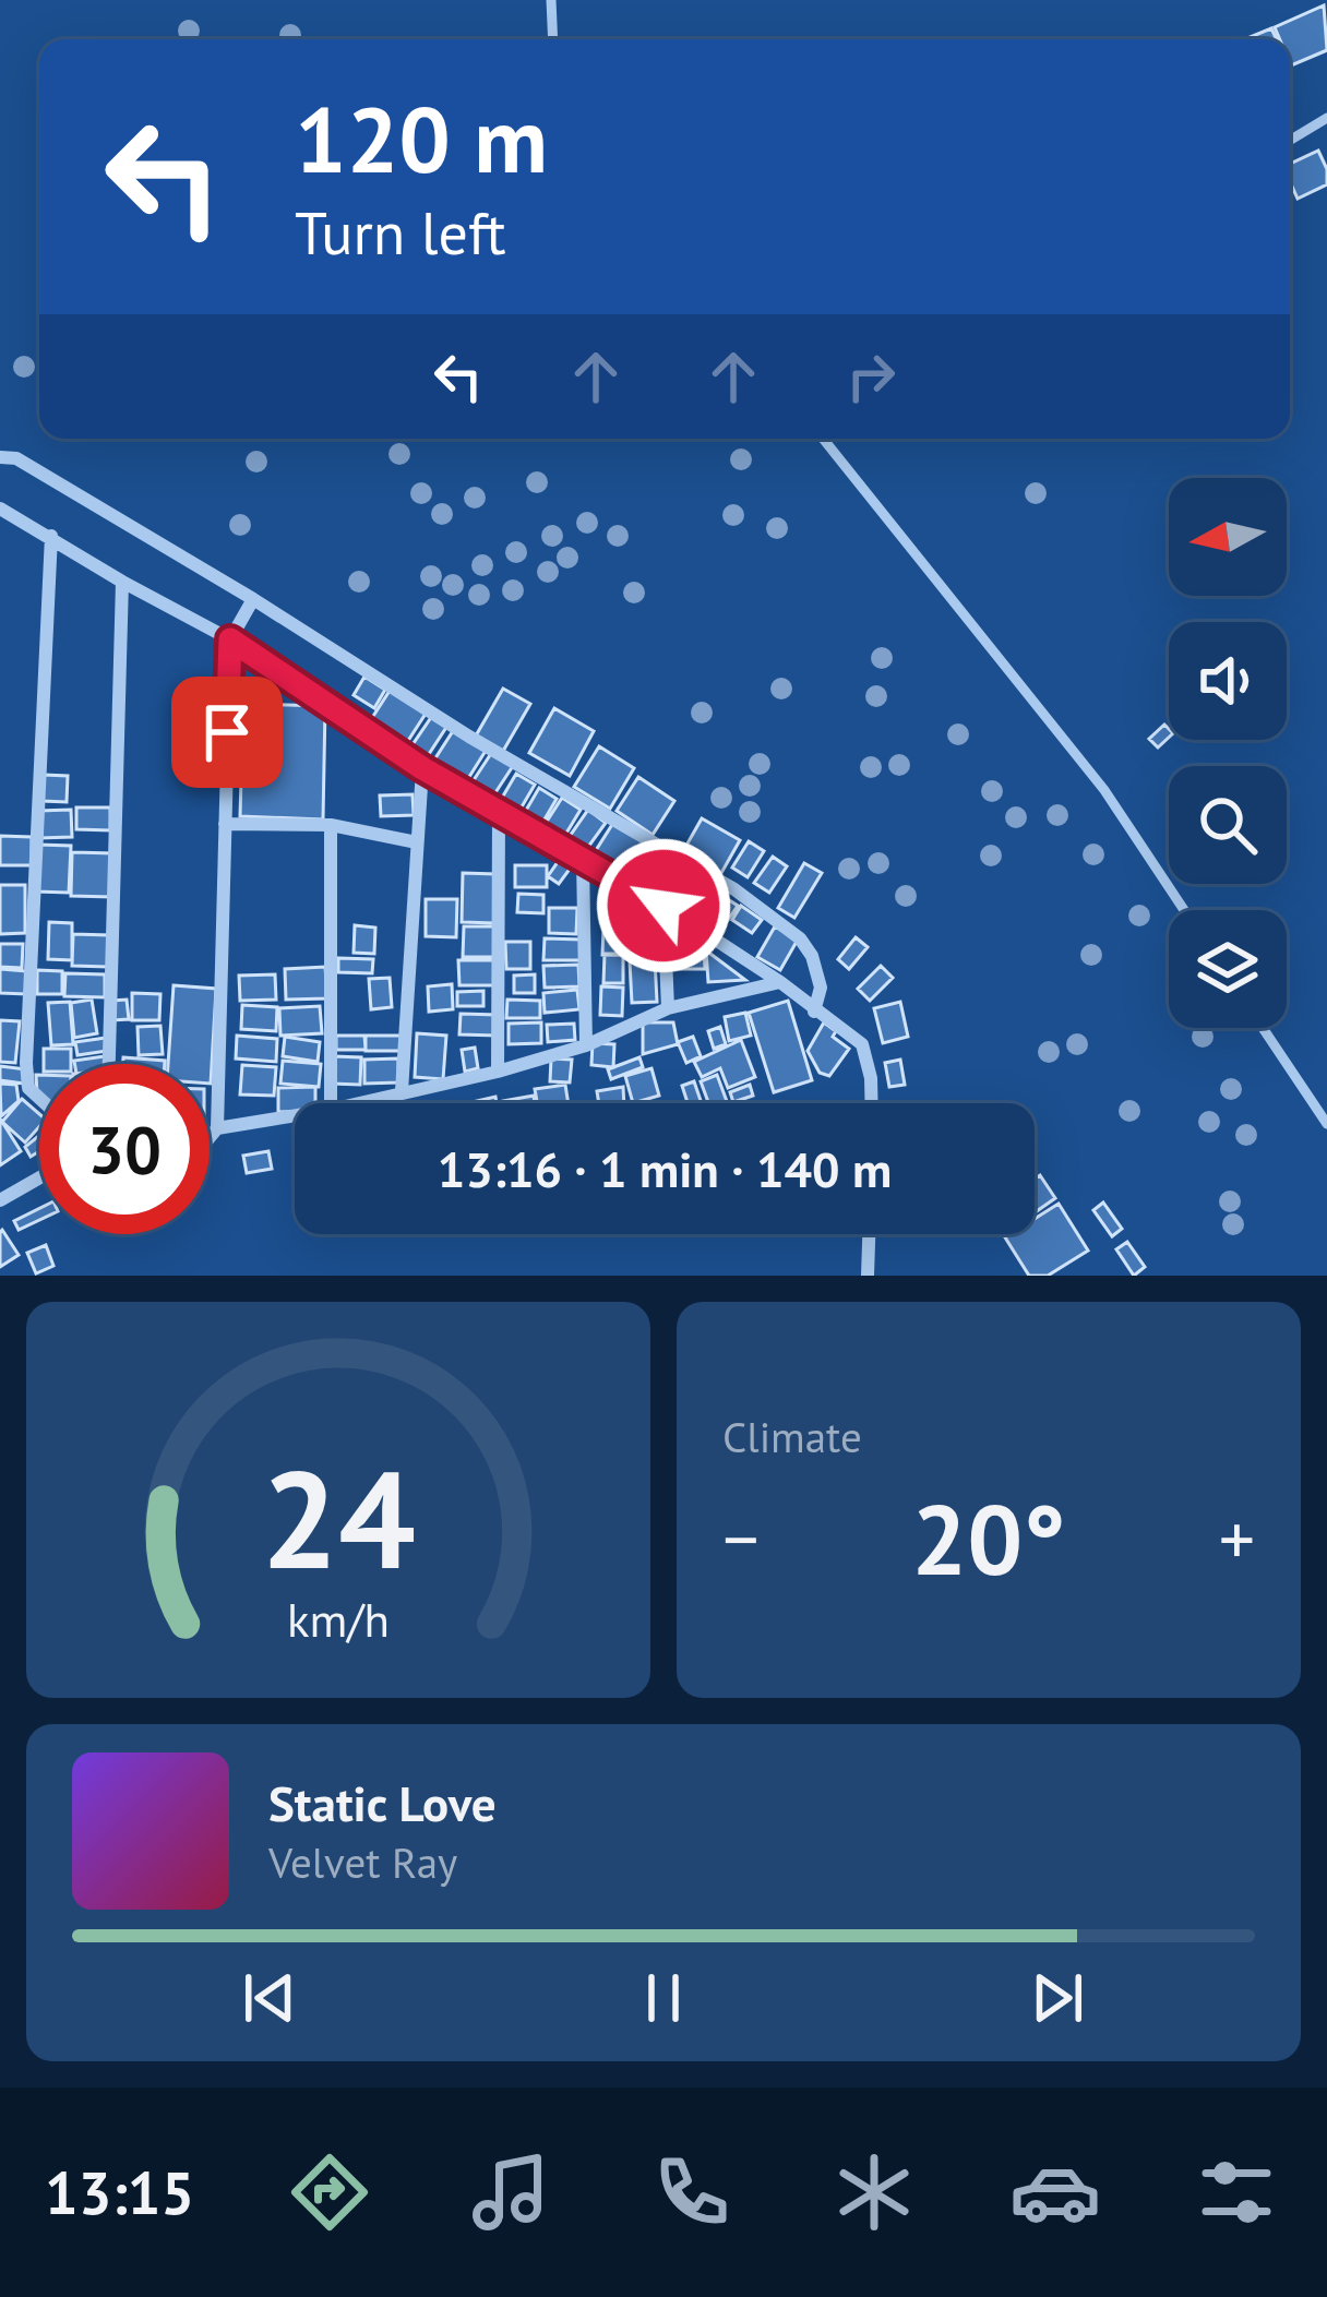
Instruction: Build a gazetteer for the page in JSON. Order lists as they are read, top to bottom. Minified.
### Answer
{"north":"left","page":{"turn":["120 m","Turn left"],"limit":"30","trip":"13:16 · 1 min · 140 m","tile":"Climate","heat":["−","20°","+"],"song":["Static Love","Velvet Ray"],"tabs":"13:15","gauge":["24","km/h"]}}
